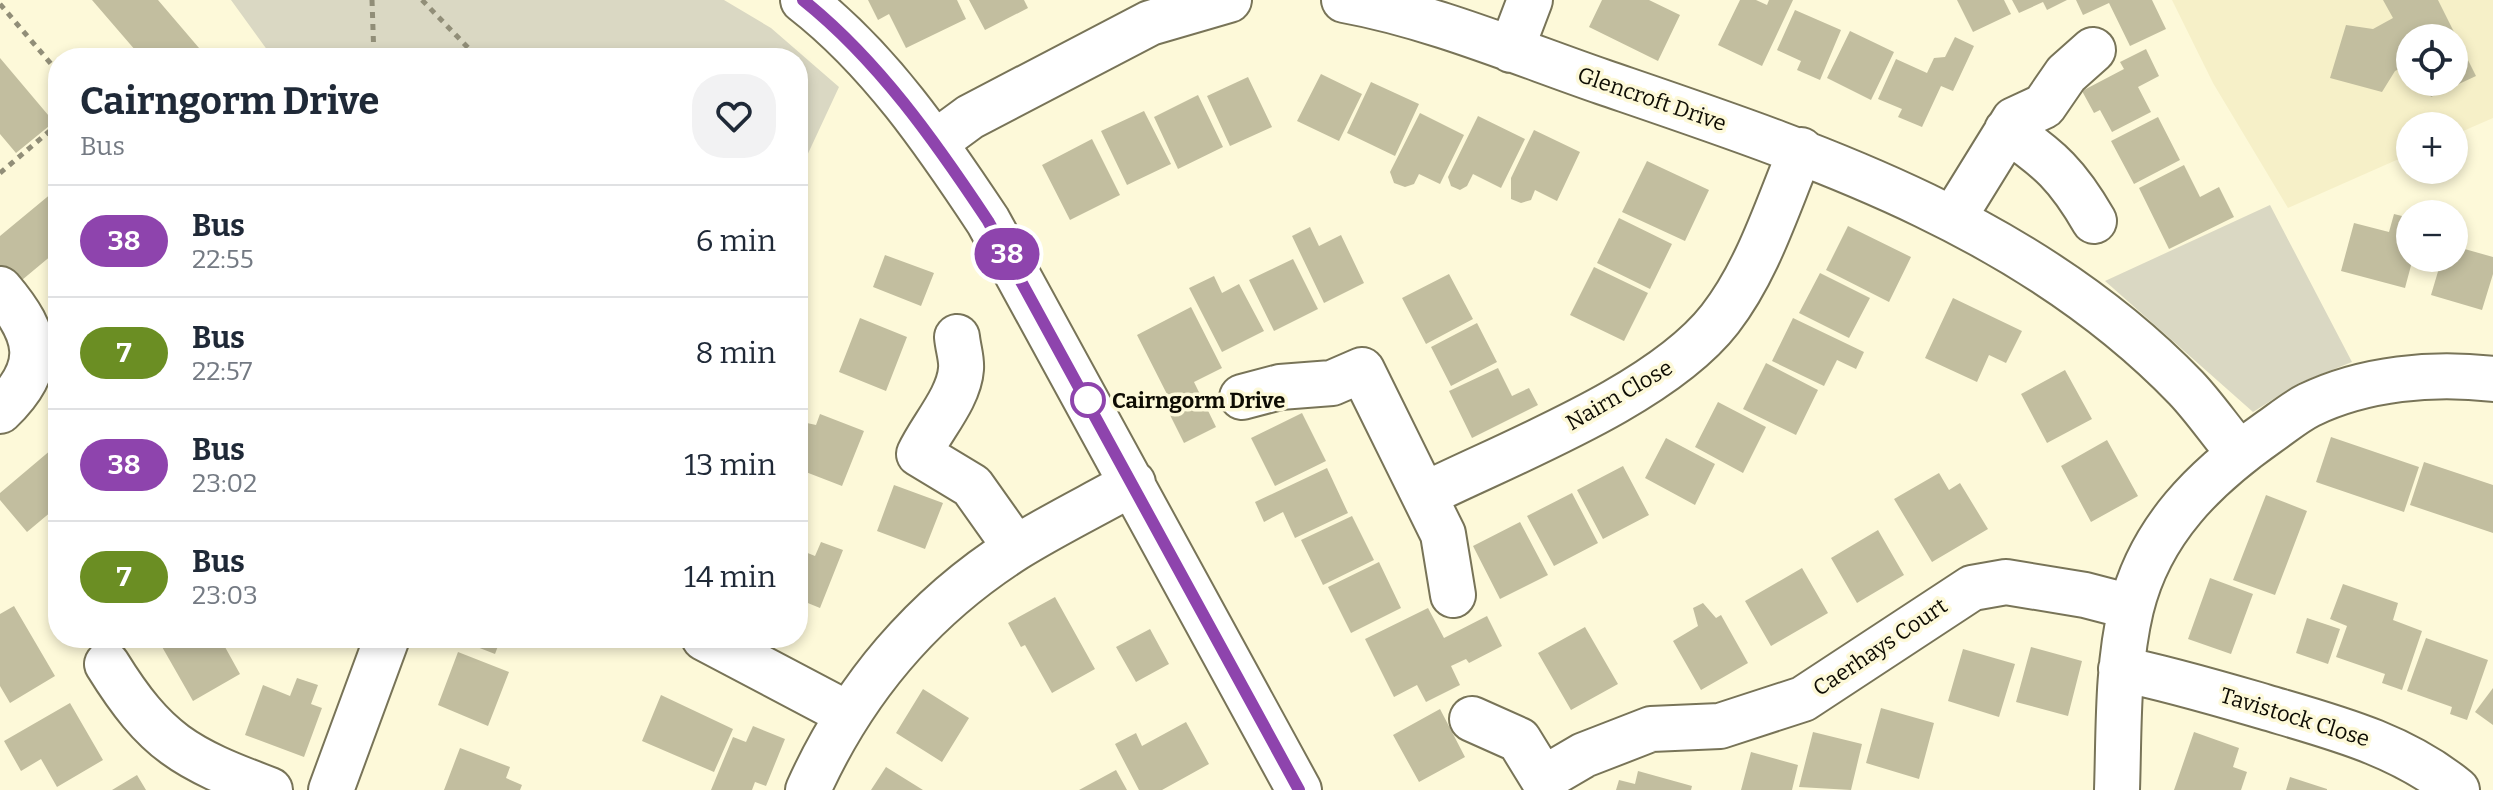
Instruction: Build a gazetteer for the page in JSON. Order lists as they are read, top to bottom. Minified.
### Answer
{"streets":{"street":["Glencroft Drive","Nairn Close","Caerhays Court","Tavistock Close"]},"crossings":[["Glencroft Drive","Nairn Close"]],"places":["Cairngorm Drive"],"lines":["bus line 38"],"page":{"on_map":"38","map_buttons":["+","−"],"heading":["Cairngorm Drive","Bus"],"list":[{"mark":"38","name":"Bus","note":"22:55","value":"6 min"},{"mark":"7","name":"Bus","note":"22:57","value":"8 min"},{"mark":"38","name":"Bus","note":"23:02","value":"13 min"},{"mark":"7","name":"Bus","note":"23:03","value":"14 min"}]}}
